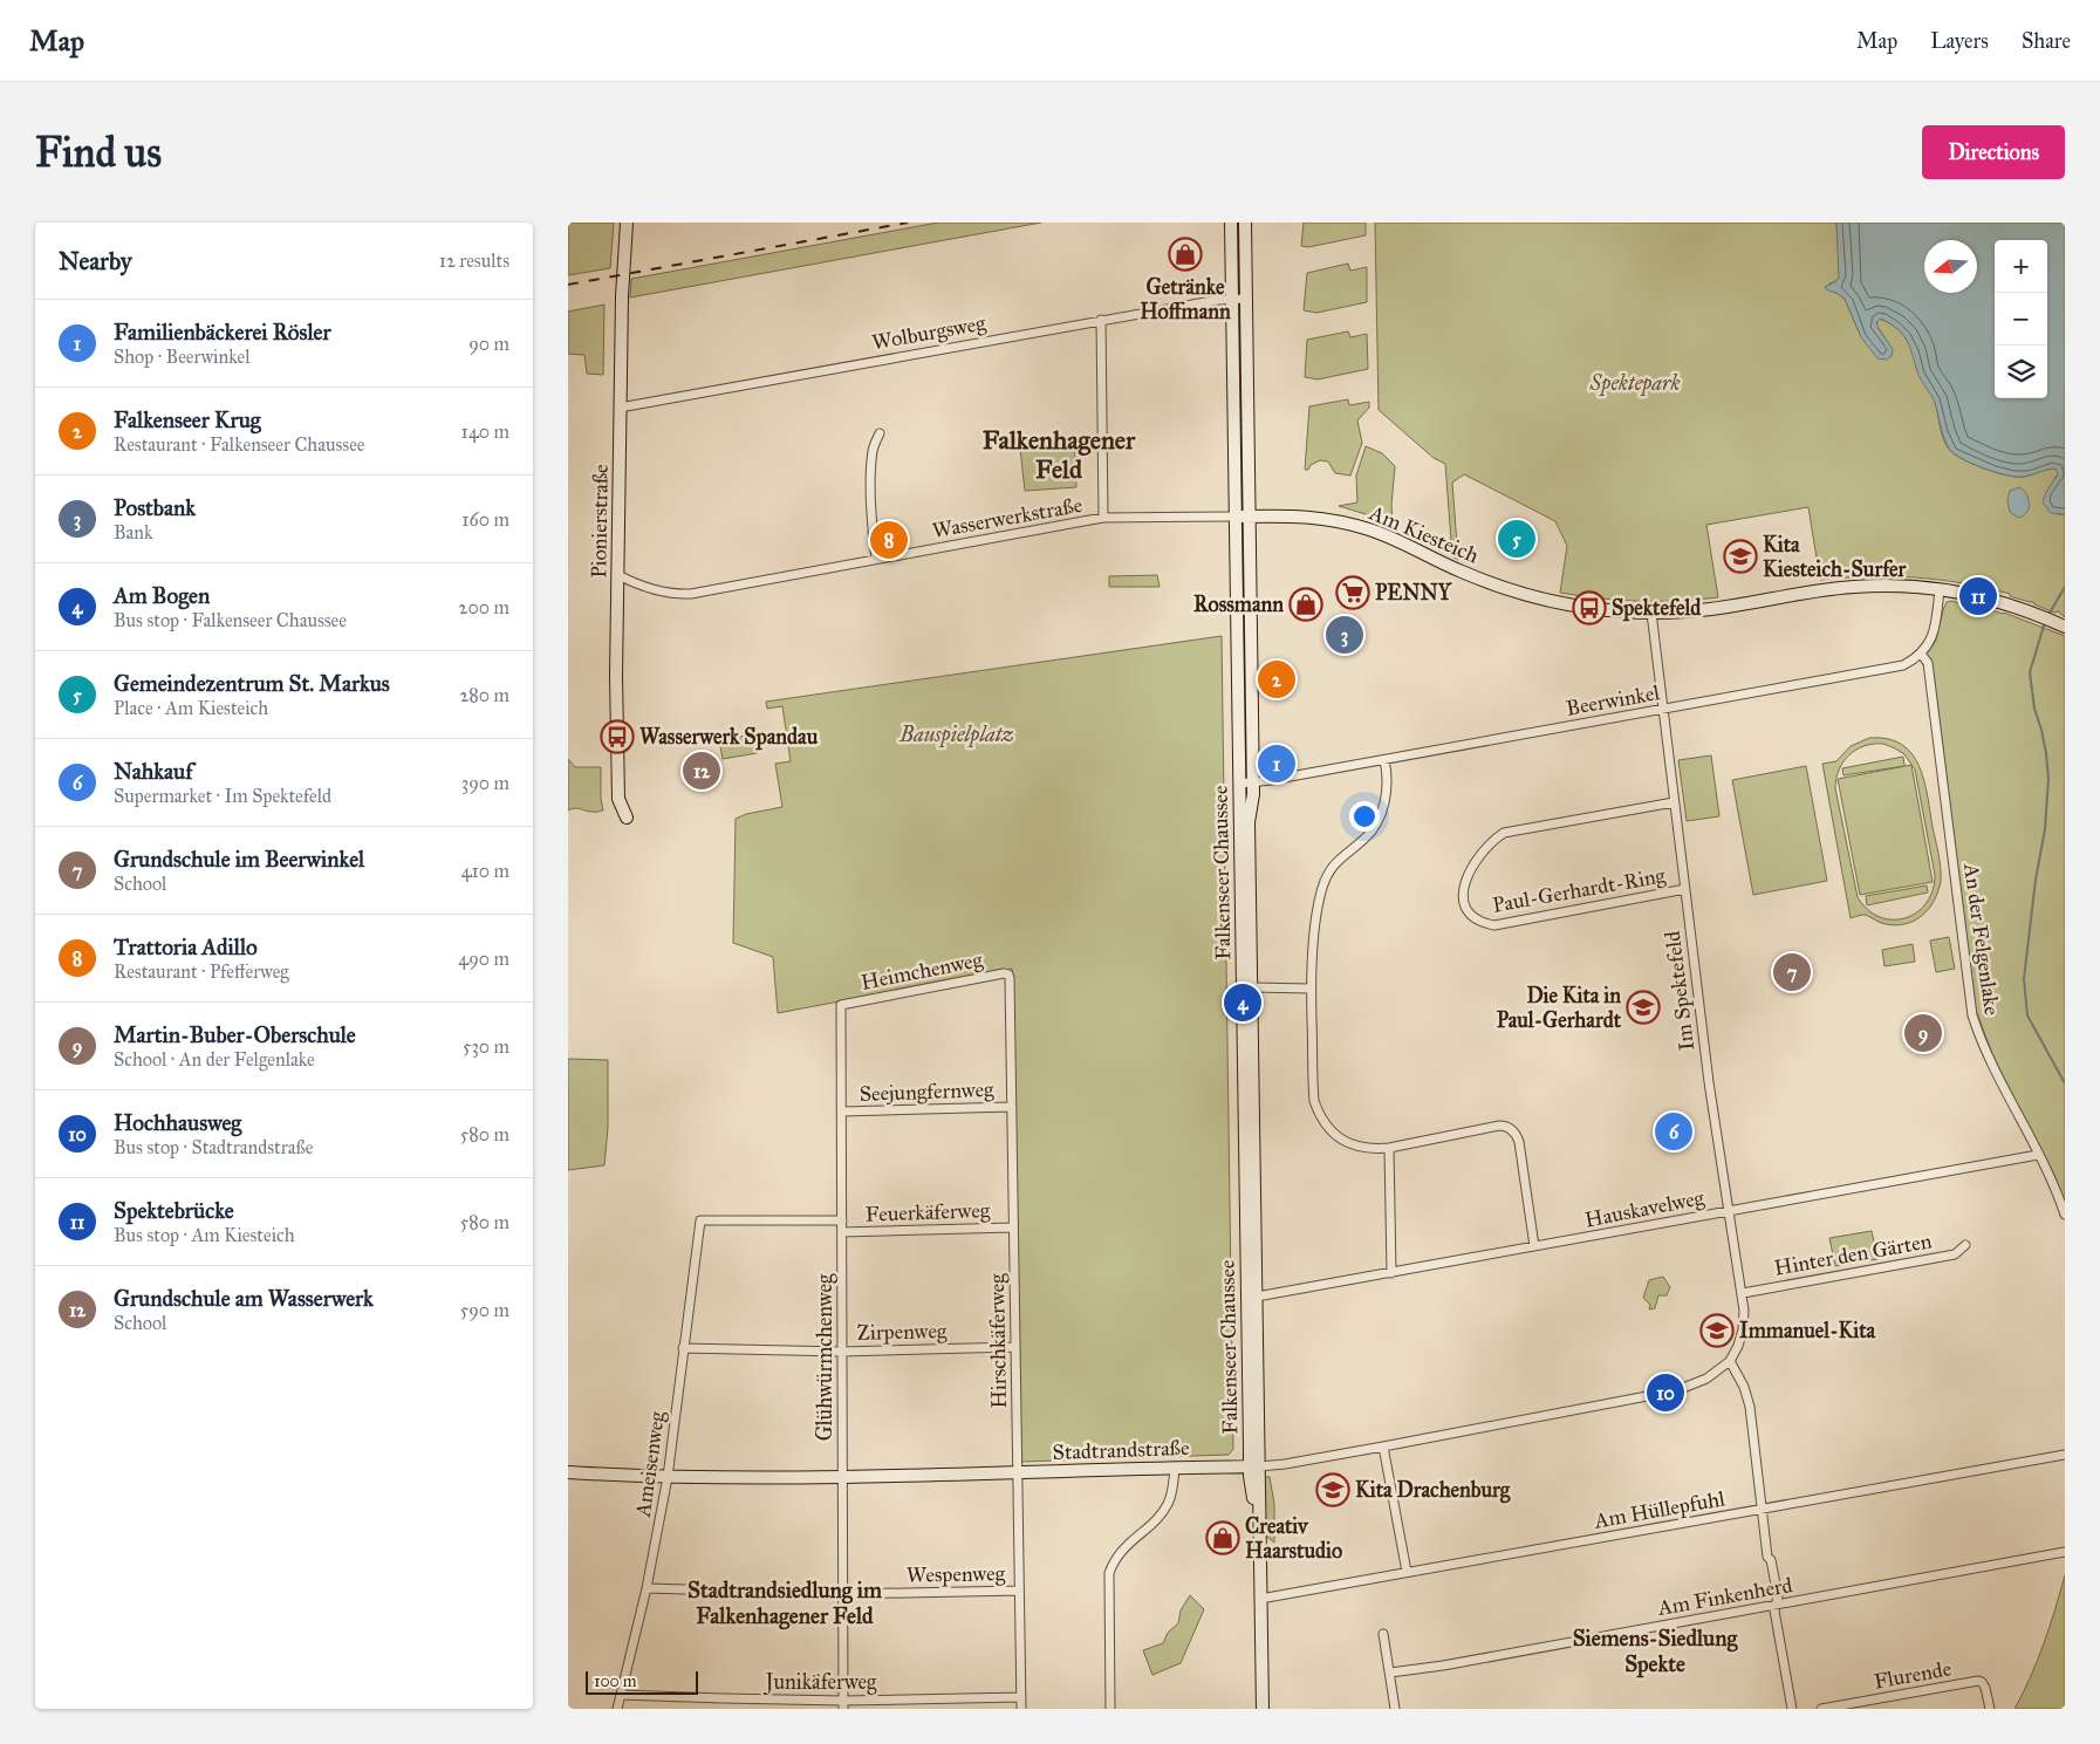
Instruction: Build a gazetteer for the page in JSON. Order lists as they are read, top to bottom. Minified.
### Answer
{"streets":{"main road":["Pionierstraße","Am Kiesteich","Falkenseer Chaussee","Stadtrandstraße"],"street":["Wolburgsweg","Wasserwerkstraße","Beerwinkel","Paul-Gerhardt-Ring","An der Felgenlake","Heimchenweg","Im Spektefeld","Seejungfernweg","Hauskavelweg","Feuerkäferweg","Hinter den Gärten","Zirpenweg","Hirschkäferweg","Glühwürmchenweg","Ameisenweg","Am Hüllepfuhl","Wespenweg","Am Finkenherd","Flurende","Junikäferweg"]},"crossings":[["Wolburgsweg","Pionierstraße"],["Wolburgsweg","Falkenseer Chaussee"],["Wasserwerkstraße","Pionierstraße"],["Wasserwerkstraße","Am Kiesteich"],["Wasserwerkstraße","Falkenseer Chaussee"],["Am Kiesteich","Falkenseer Chaussee"],["Am Kiesteich","Im Spektefeld"],["Beerwinkel","Falkenseer Chaussee"],["Beerwinkel","An der Felgenlake"],["Beerwinkel","Im Spektefeld"],["Falkenseer Chaussee","Hauskavelweg"],["Falkenseer Chaussee","Stadtrandstraße"],["Falkenseer Chaussee","Am Hüllepfuhl"],["Paul-Gerhardt-Ring","Im Spektefeld"],["An der Felgenlake","Hauskavelweg"],["Heimchenweg","Hirschkäferweg"],["Heimchenweg","Glühwürmchenweg"],["Im Spektefeld","Hauskavelweg"],["Im Spektefeld","Hinter den Gärten"],["Im Spektefeld","Stadtrandstraße"],["Seejungfernweg","Hirschkäferweg"],["Seejungfernweg","Glühwürmchenweg"],["Feuerkäferweg","Hirschkäferweg"],["Feuerkäferweg","Glühwürmchenweg"],["Feuerkäferweg","Ameisenweg"],["Zirpenweg","Hirschkäferweg"],["Zirpenweg","Glühwürmchenweg"],["Zirpenweg","Ameisenweg"],["Hirschkäferweg","Stadtrandstraße"],["Hirschkäferweg","Wespenweg"],["Hirschkäferweg","Junikäferweg"],["Glühwürmchenweg","Stadtrandstraße"],["Glühwürmchenweg","Wespenweg"],["Glühwürmchenweg","Junikäferweg"],["Stadtrandstraße","Ameisenweg"],["Ameisenweg","Wespenweg"],["Ameisenweg","Junikäferweg"]],"districts":["Falkenhagener Feld","Stadtrandsiedlung im Falkenhagener Feld","Siemens-Siedlung Spekte"],"parks":["Spektepark","Bauspielplatz"],"places":{"shop":["Getränke Hoffmann","Rossmann","Creativ Haarstudio"],"school or university":["Kita Kiesteich-Surfer","Die Kita in Paul-Gerhardt","Immanuel-Kita","Kita Drachenburg"],"supermarket":["PENNY"],"bus stop":["Spektefeld","Wasserwerk Spandau"]},"scale_bar":"100 m","north":"left","page":{"header":"Map","nav":["Map","Layers","Share"],"buttons":"Directions","title":"Find us","heading":["Nearby","12 results"],"map_buttons":["+","−"],"list":[{"mark":"1","name":"Familienbäckerei Rösler","note":"Shop · Beerwinkel","value":"90 m"},{"mark":"2","name":"Falkenseer Krug","note":"Restaurant · Falkenseer Chaussee","value":"140 m"},{"mark":"3","name":"Postbank","note":"Bank","value":"160 m"},{"mark":"4","name":"Am Bogen","note":"Bus stop · Falkenseer Chaussee","value":"200 m"},{"mark":"5","name":"Gemeindezentrum St. Markus","note":"Place · Am Kiesteich","value":"280 m"},{"mark":"6","name":"Nahkauf","note":"Supermarket · Im Spektefeld","value":"390 m"},{"mark":"7","name":"Grundschule im Beerwinkel","note":"School","value":"410 m"},{"mark":"8","name":"Trattoria Adillo","note":"Restaurant · Pfefferweg","value":"490 m"},{"mark":"9","name":"Martin-Buber-Oberschule","note":"School · An der Felgenlake","value":"530 m"},{"mark":"10","name":"Hochhausweg","note":"Bus stop · Stadtrandstraße","value":"580 m"},{"mark":"11","name":"Spektebrücke","note":"Bus stop · Am Kiesteich","value":"580 m"},{"mark":"12","name":"Grundschule am Wasserwerk","note":"School","value":"590 m"}],"pins":["5","8","11","3","2","1","12","7","4","9","6","10"],"scale":"100 m"}}
